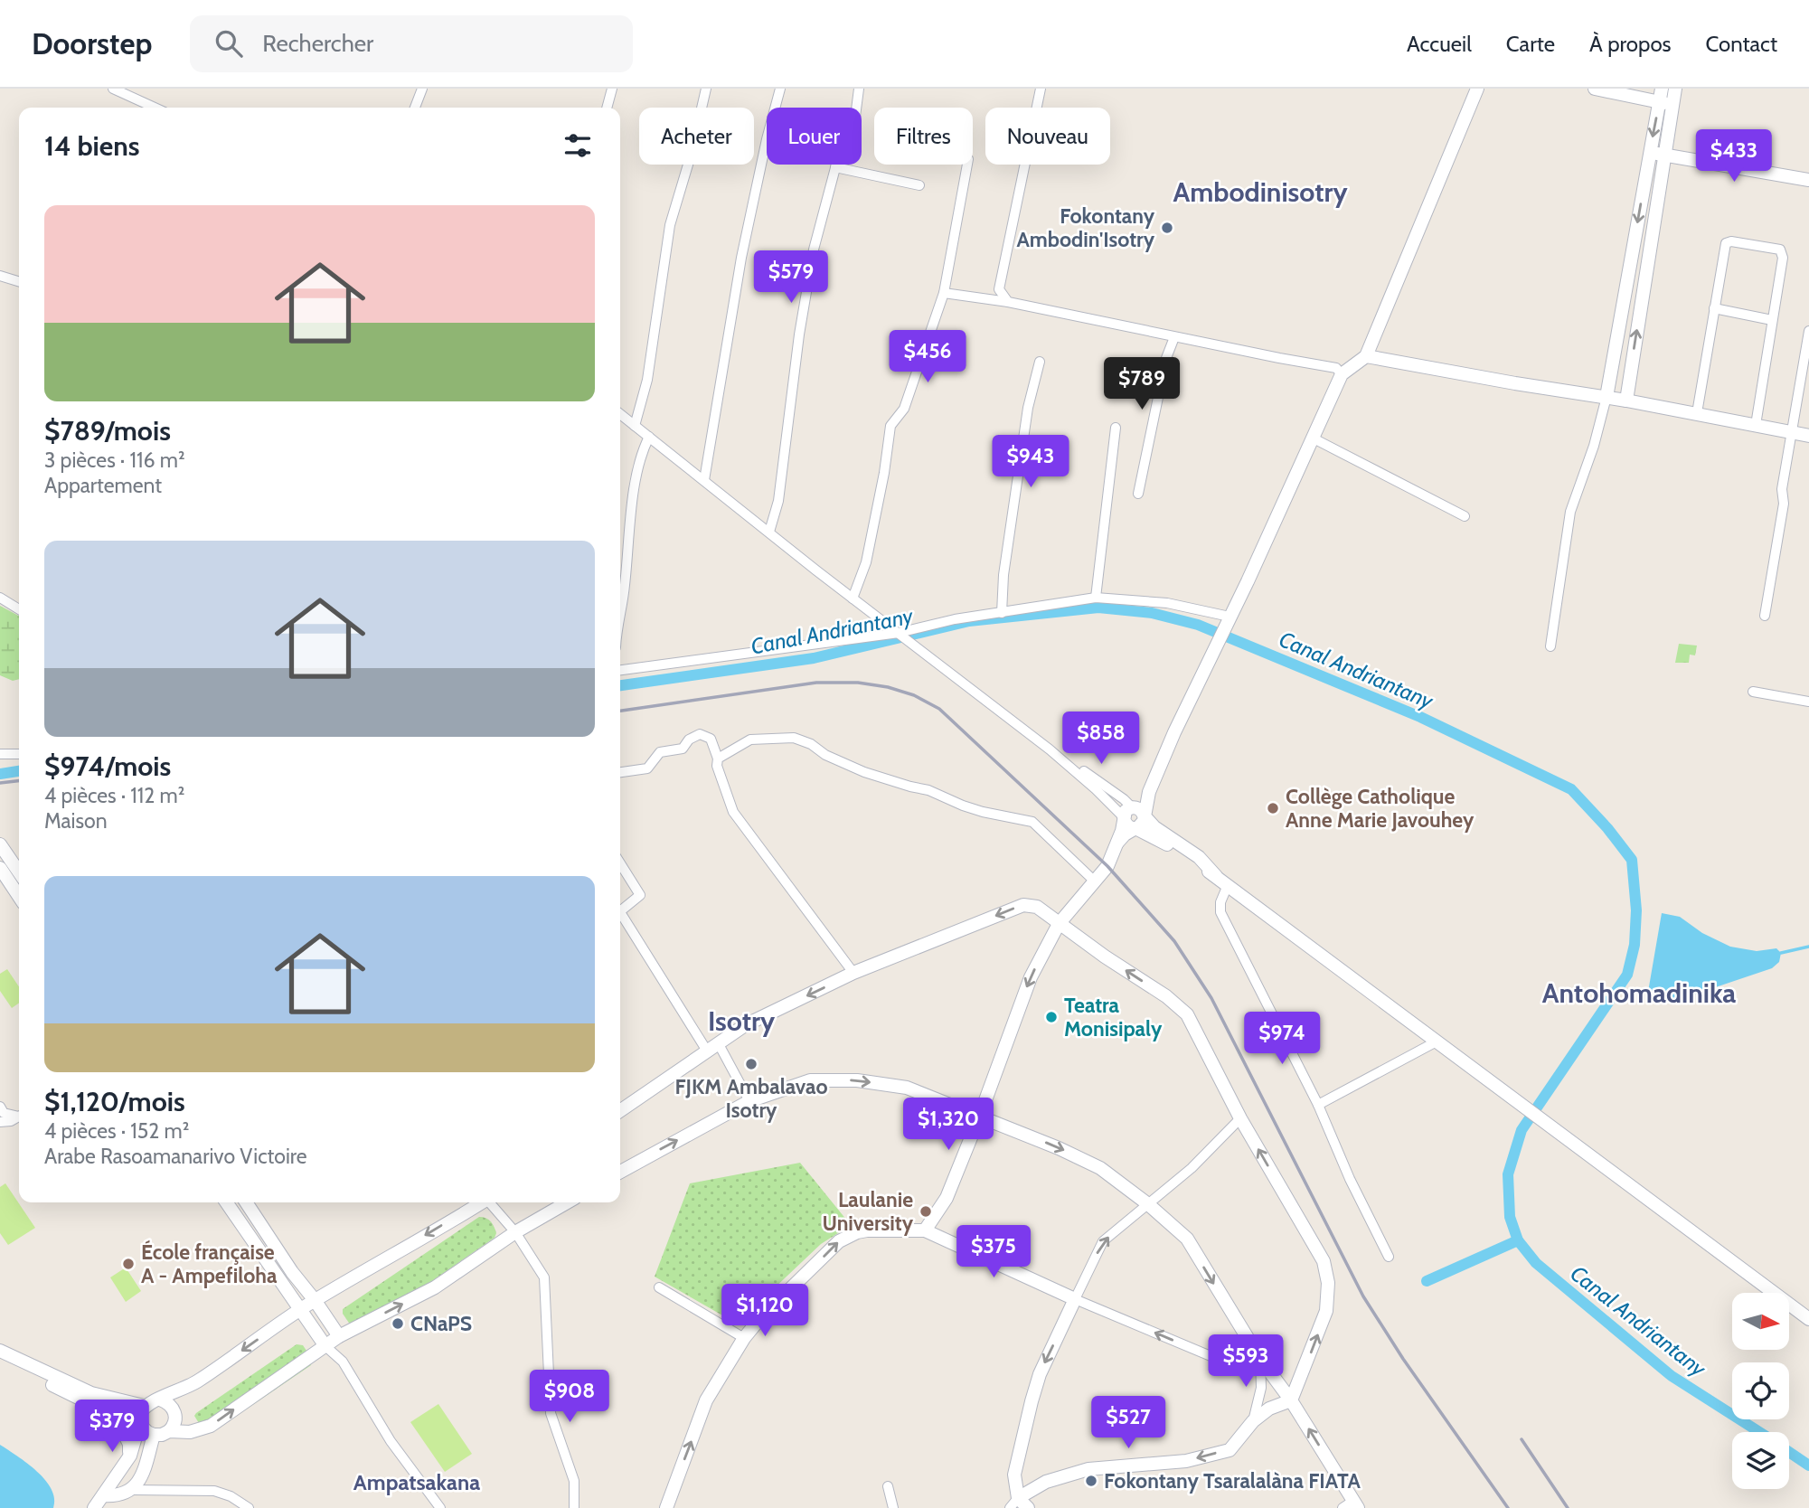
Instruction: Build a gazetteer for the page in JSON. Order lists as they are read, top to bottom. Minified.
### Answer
{"districts":["Ambodinisotry","Antohomadinika","Isotry","Ampatsakana"],"water":["Canal Andriantany"],"places":["Fokontany Ambodin'Isotry","Collège Catholique Anne Marie Javouhey","Teatra Monisipaly","FJKM Ambalavao Isotry","Laulanie University","École française A - Ampefiloha","CNaPS","Fokontany Tsaralalàna FIATA"],"north":"right","page":{"header":"Doorstep","search":"Rechercher","nav":["Accueil","Carte","À propos","Contact"],"chip":["Acheter","Louer","Filtres","Nouveau"],"heading":"14 biens","price":["$433","$579","$456","$789","$943","$858","$974","$1,320","$375","$1,120","$593","$908","$527","$379"],"list":[{"name":"$789/mois","note":"3 pièces · 116 m² · Appartement"},{"name":"$974/mois","note":"4 pièces · 112 m² · Maison"},{"name":"$1,120/mois","note":"4 pièces · 152 m² · Arabe Rasoamanarivo Victoire"}]}}
